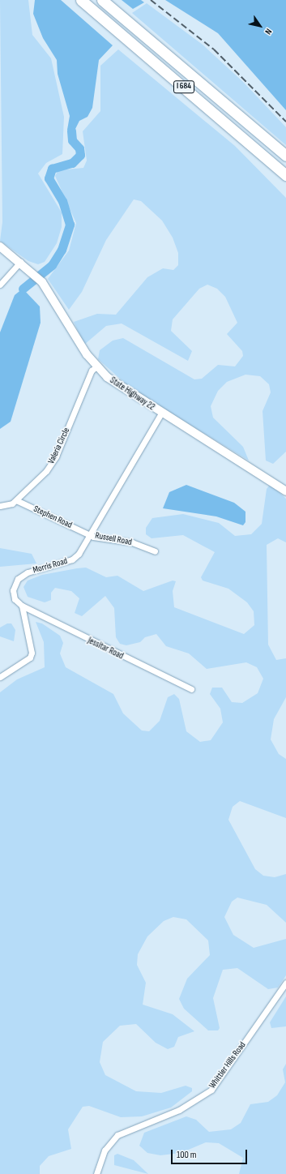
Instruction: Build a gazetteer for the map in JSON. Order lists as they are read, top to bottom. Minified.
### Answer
{"streets":{"highway":["I 684"],"main road":["State Highway 22"],"street":["Valeria Circle","Stephen Road","Russell Road","Morris Road","Jessitar Road","Whittier Hills Road"]},"crossings":[["State Highway 22","Valeria Circle"],["State Highway 22","Morris Road"],["Valeria Circle","Stephen Road"],["Stephen Road","Russell Road"],["Stephen Road","Morris Road"],["Russell Road","Morris Road"],["Morris Road","Jessitar Road"]],"scale_bar":"100 m","north":"bottom right"}
